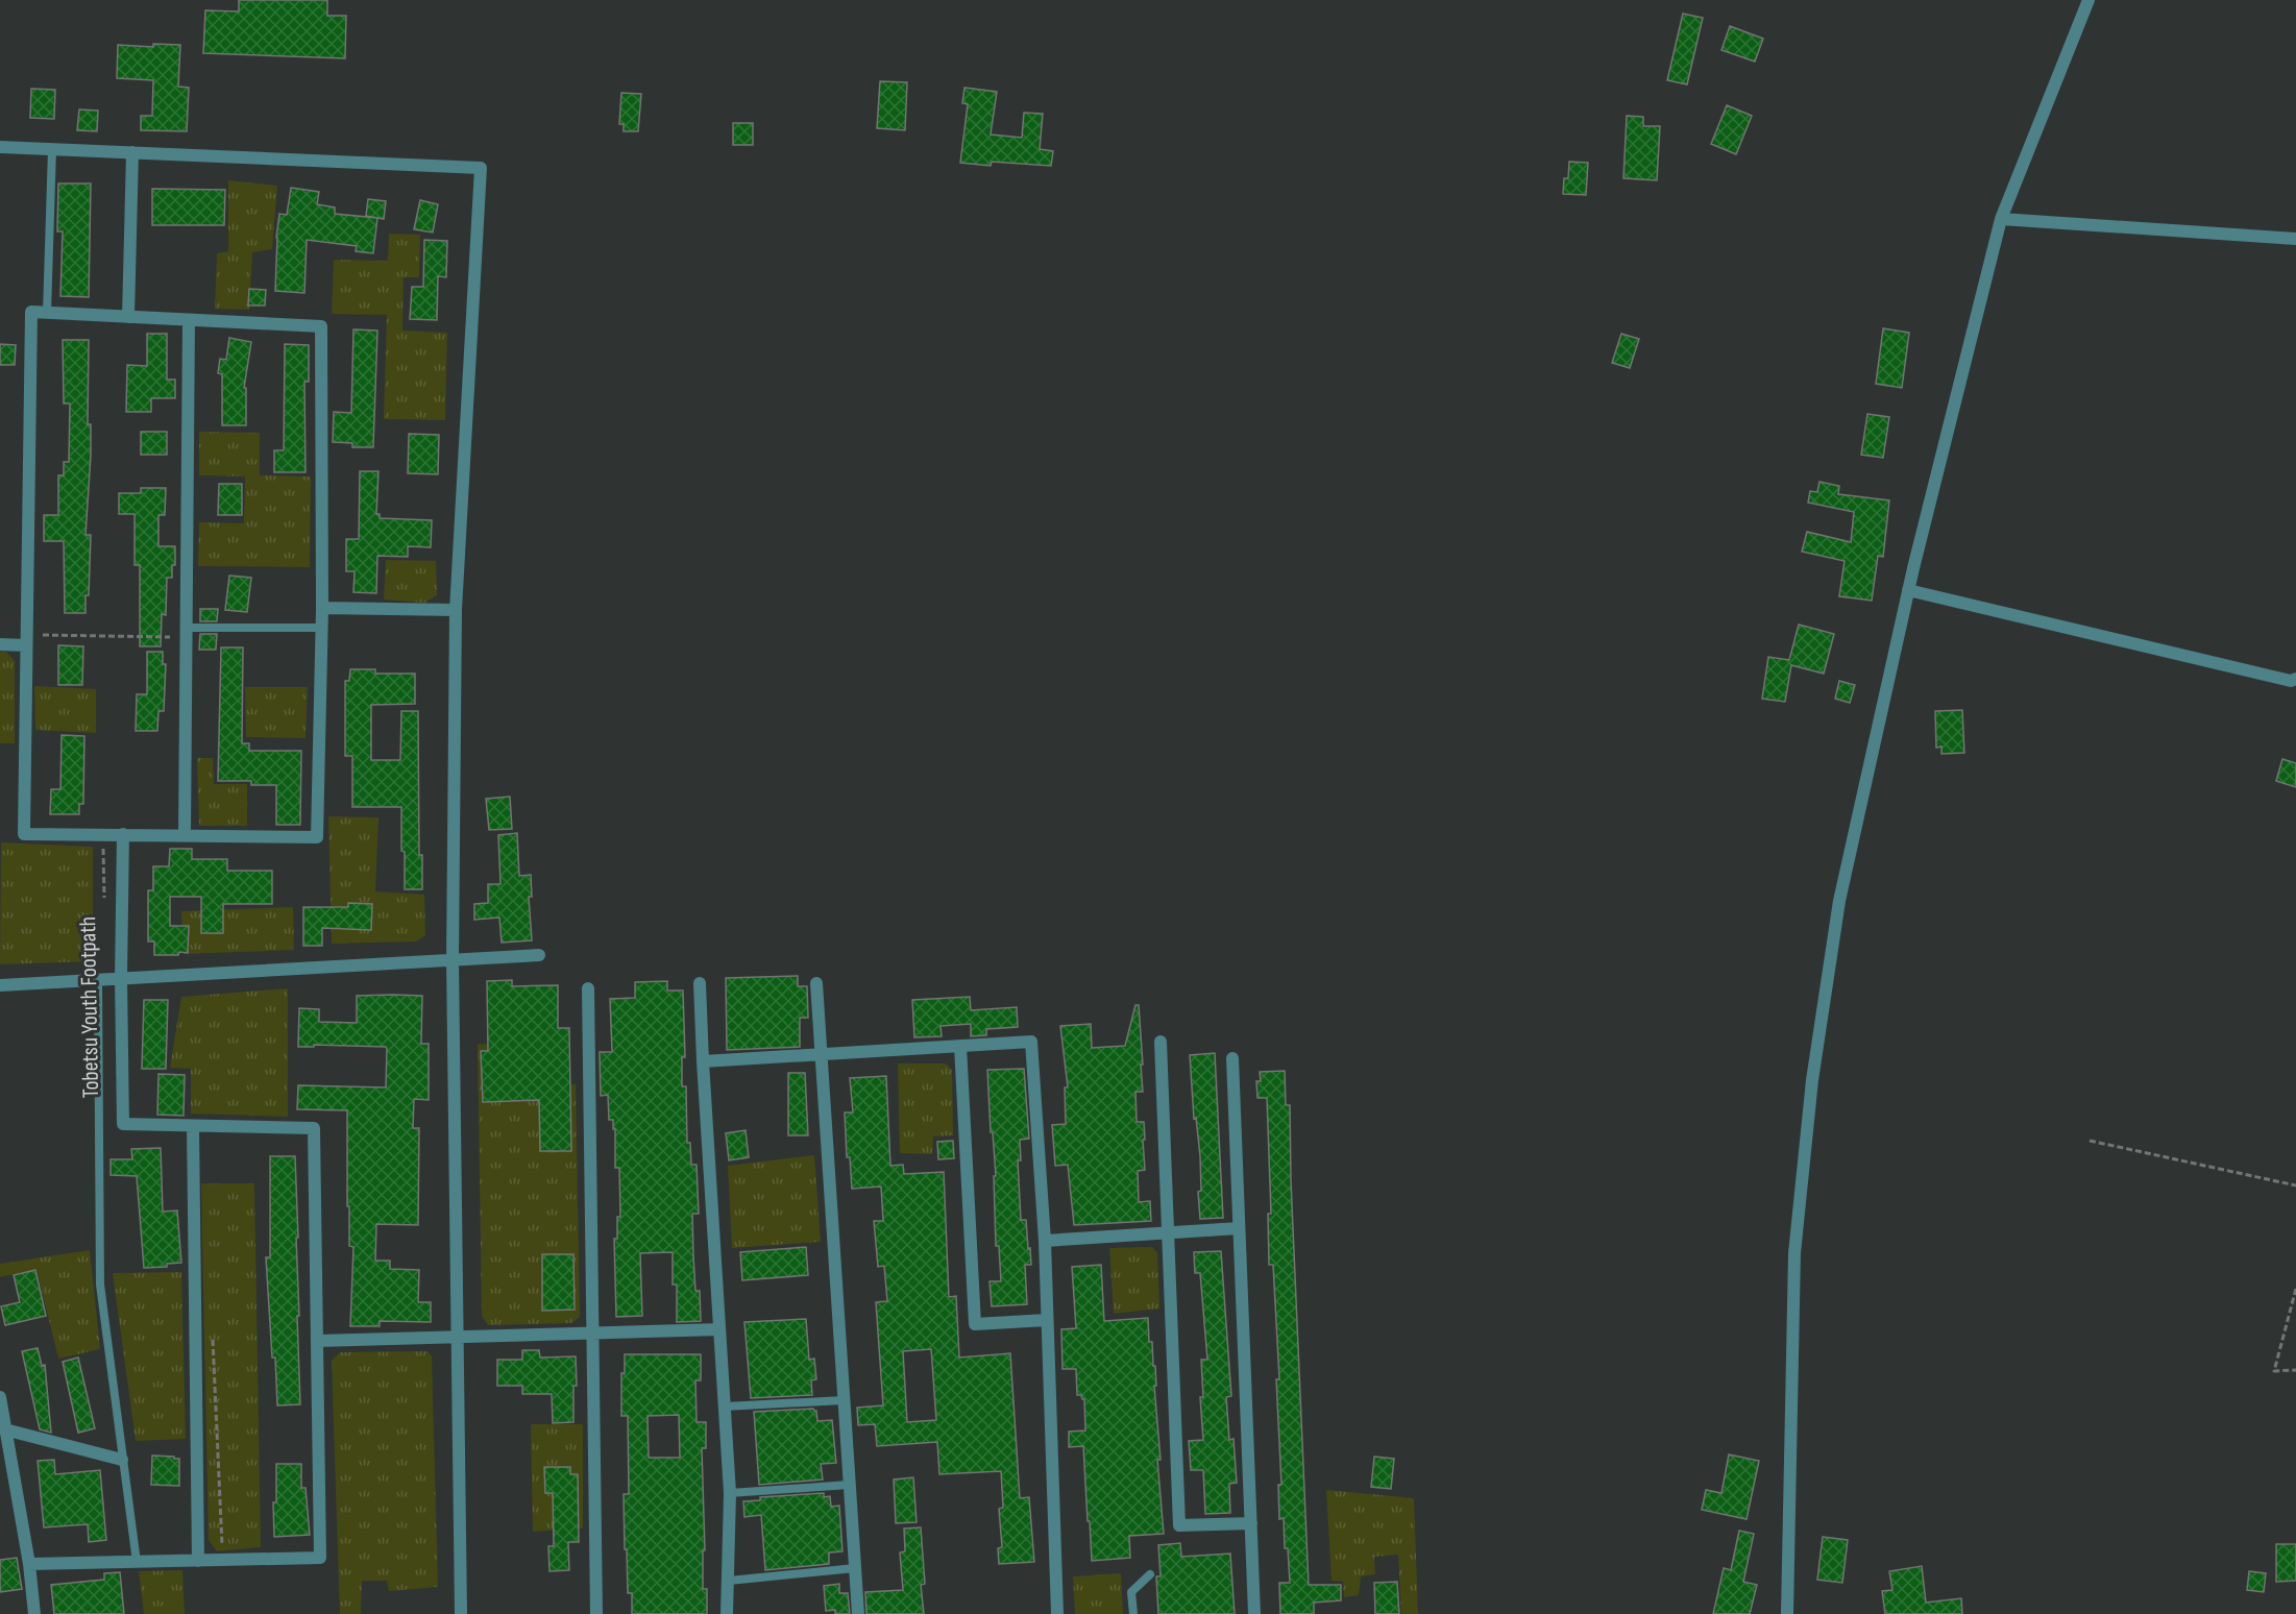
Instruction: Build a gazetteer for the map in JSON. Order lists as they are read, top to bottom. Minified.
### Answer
{"streets":{"path":["Tobetsu Youth Footpath"]}}
